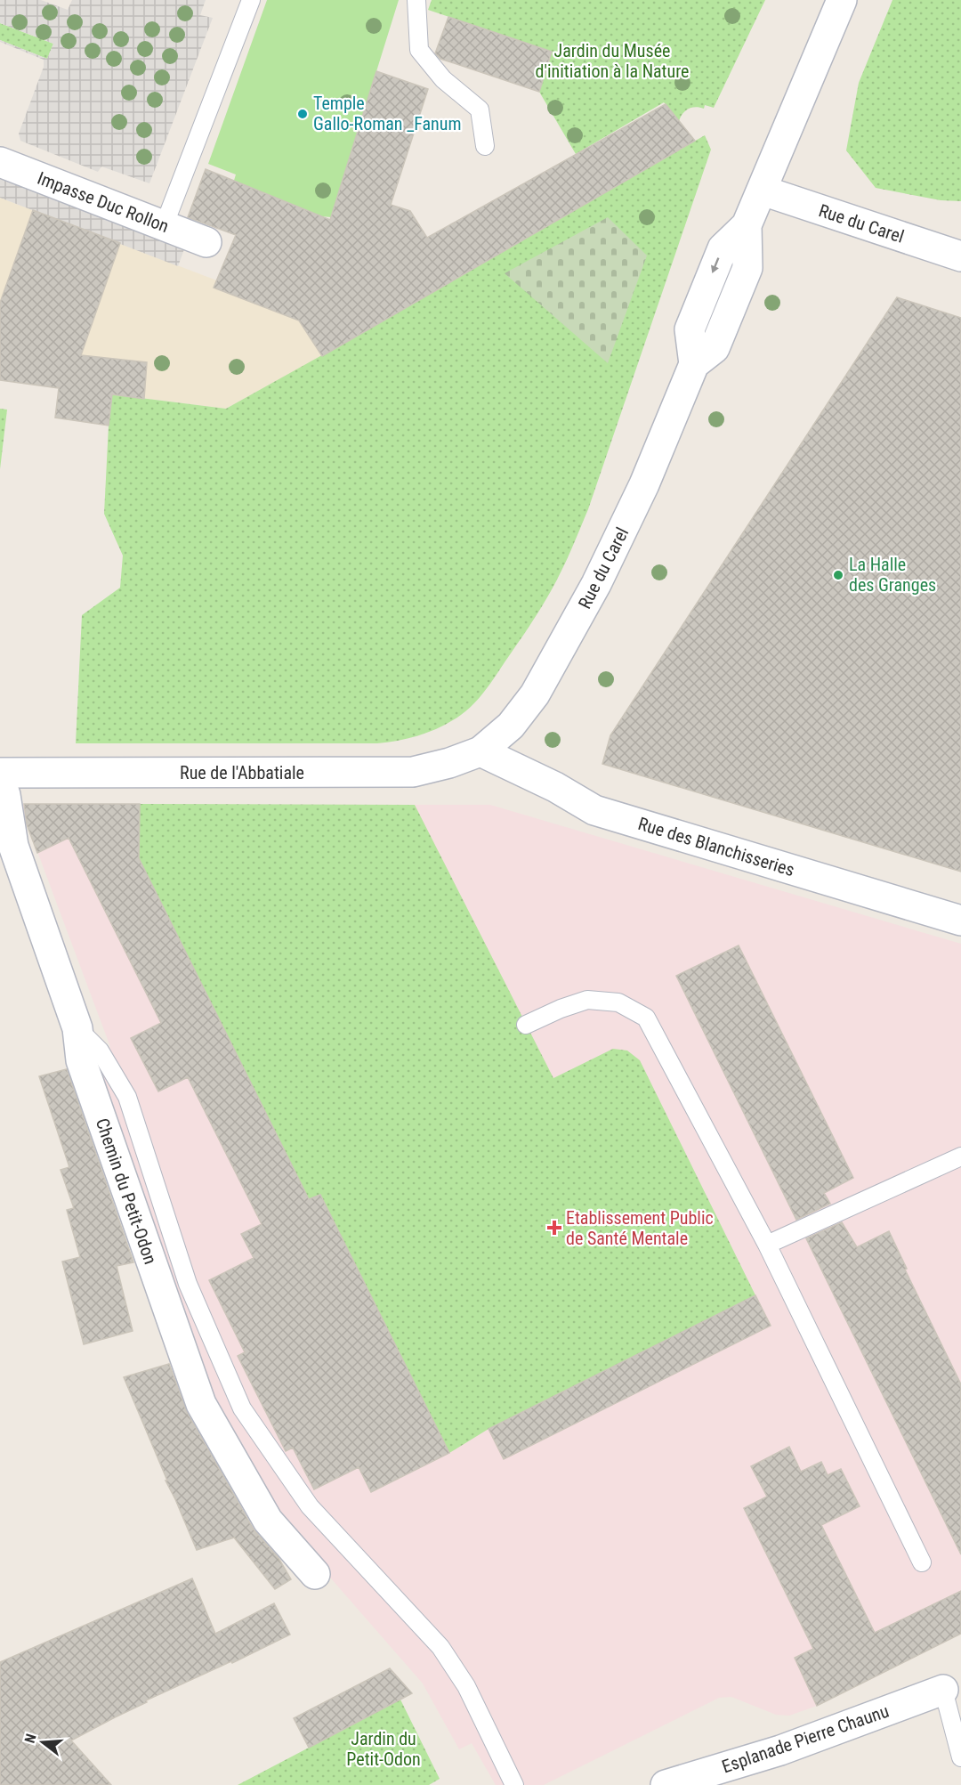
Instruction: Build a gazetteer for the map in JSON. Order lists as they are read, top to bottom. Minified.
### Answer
{"streets":{"street":["Impasse Duc Rollon","Rue du Carel","Rue de l'Abbatiale","Rue des Blanchisseries","Chemin du Petit-Odon","Esplanade Pierre Chaunu"]},"crossings":[["Rue du Carel","Rue de l'Abbatiale"],["Rue du Carel","Rue des Blanchisseries"],["Rue de l'Abbatiale","Rue des Blanchisseries"]],"parks":["Jardin du Musée d'initiation à la Nature","Jardin du Petit-Odon"],"places":{"other":["Temple Gallo-Roman _Fanum","La Halle des Granges"],"health":["Etablissement Public de Santé Mentale"]},"north":"left"}
